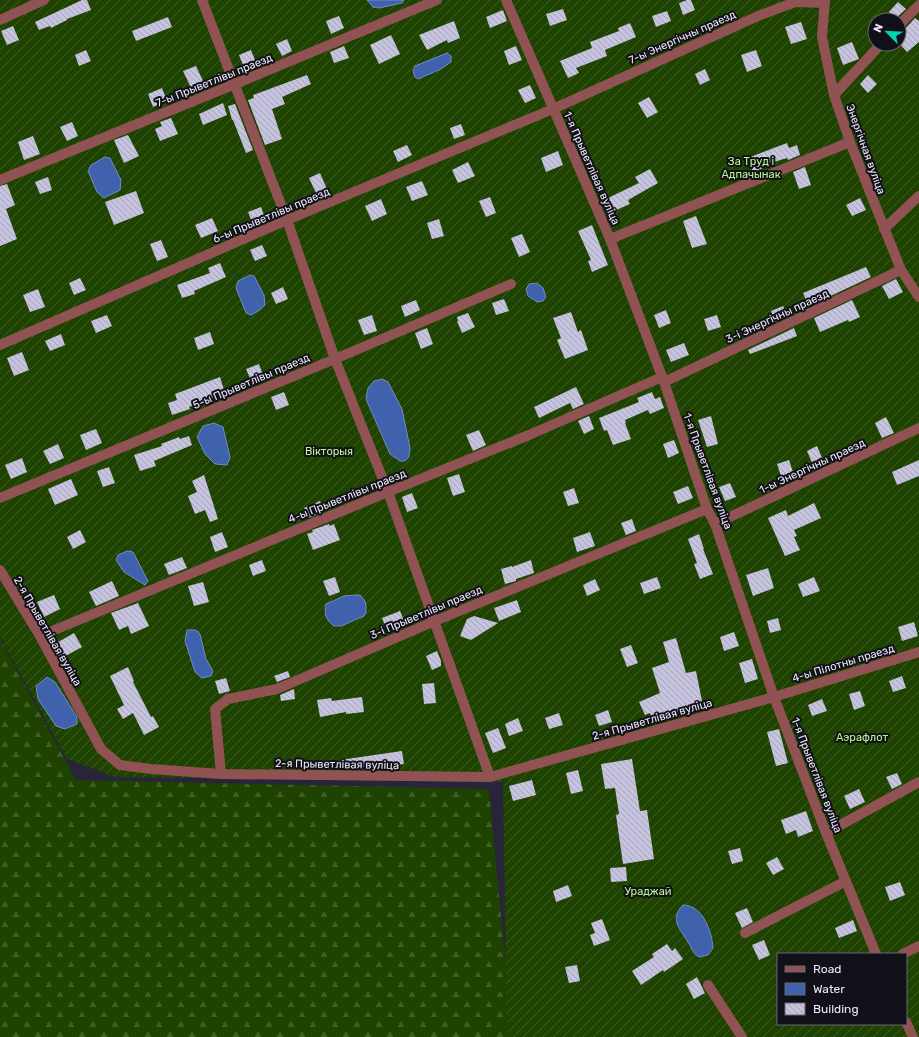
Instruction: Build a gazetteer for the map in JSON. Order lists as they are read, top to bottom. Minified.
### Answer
{"streets":{"lane":["7-ы Энергічны праезд","7-ы Прыветлівы праезд","Энергічная вуліца","1-я Прыветлівая вуліца","6-ы Прыветлівы праезд","3-і Энергічны праезд","5-ы Прыветлівы праезд","1-ы Энергічны праезд","4-ы Прыветлівы праезд","3-і Прыветлівы праезд","2-я Прыветлівая вуліца","4-ы Пілотны праезд"]},"crossings":[["7-ы Энергічны праезд","Энергічная вуліца"],["7-ы Энергічны праезд","1-я Прыветлівая вуліца"],["7-ы Энергічны праезд","6-ы Прыветлівы праезд"],["Энергічная вуліца","3-і Энергічны праезд"],["1-я Прыветлівая вуліца","6-ы Прыветлівы праезд"],["1-я Прыветлівая вуліца","3-і Энергічны праезд"],["1-я Прыветлівая вуліца","1-ы Энергічны праезд"],["1-я Прыветлівая вуліца","4-ы Прыветлівы праезд"],["1-я Прыветлівая вуліца","3-і Прыветлівы праезд"],["1-я Прыветлівая вуліца","2-я Прыветлівая вуліца"],["1-я Прыветлівая вуліца","4-ы Пілотны праезд"],["3-і Энергічны праезд","4-ы Прыветлівы праезд"],["4-ы Прыветлівы праезд","2-я Прыветлівая вуліца"],["3-і Прыветлівы праезд","2-я Прыветлівая вуліца"],["2-я Прыветлівая вуліца","4-ы Пілотны праезд"]],"parks":["За Труд і Адпачынак","Вікторыя","Аэрафлот","Ураджай"],"legend":["Road","Water","Building"],"north":"top left"}
